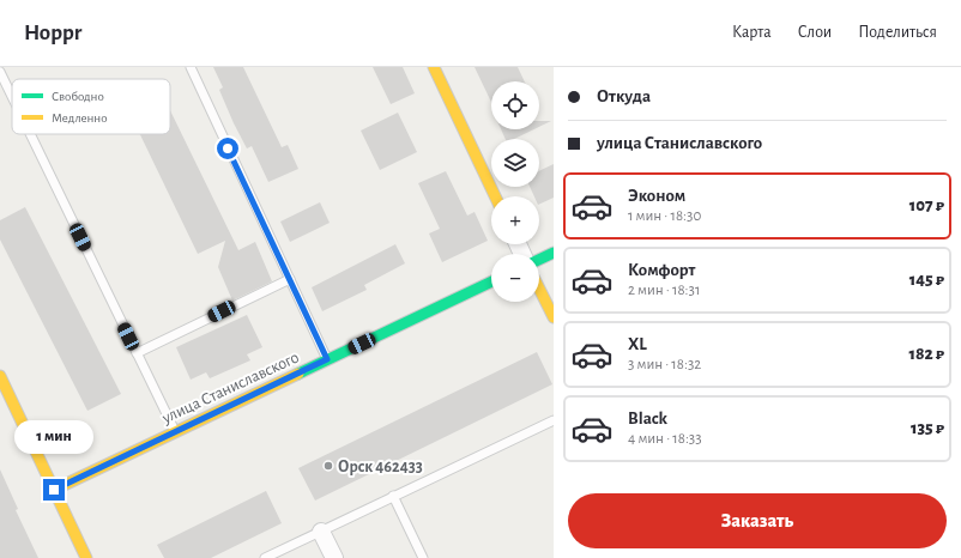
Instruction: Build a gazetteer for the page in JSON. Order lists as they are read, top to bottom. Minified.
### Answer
{"streets":{"main road":["улица Станиславского"]},"places":["Орск 462433"],"legend":["Свободно","Медленно"],"page":{"header":"Hoppr","nav":["Карта","Слои","Поделиться"],"banner":["Откуда","улица Станиславского"],"map_buttons":["+","−"],"list":[{"name":"Эконом","note":"1 мин · 18:30","value":"107 ₽"},{"name":"Комфорт","note":"2 мин · 18:31","value":"145 ₽"},{"name":"XL","note":"3 мин · 18:32","value":"182 ₽"},{"name":"Black","note":"4 мин · 18:33","value":"135 ₽"}],"bubble":"1 мин","buttons":"Заказать"}}
